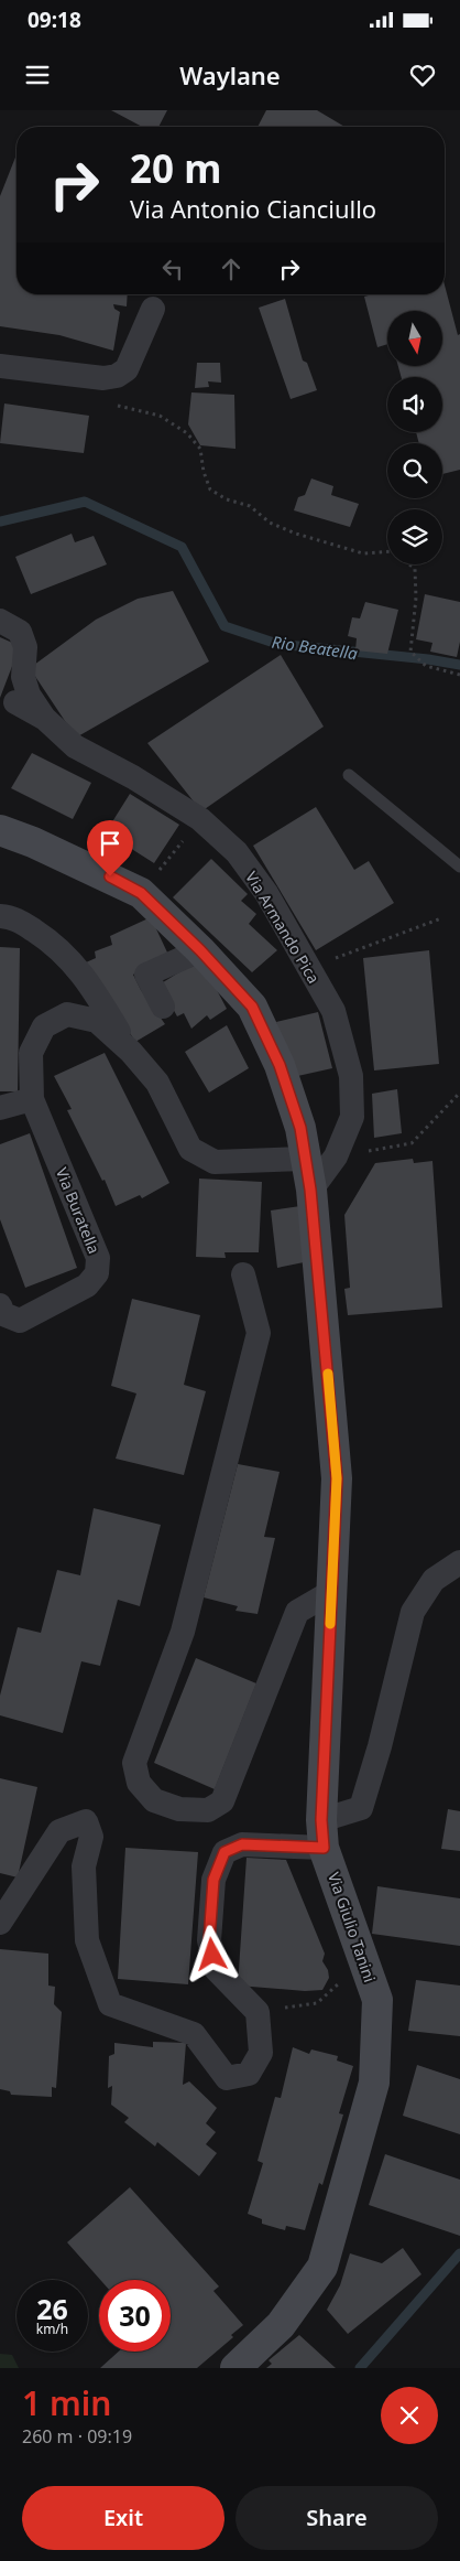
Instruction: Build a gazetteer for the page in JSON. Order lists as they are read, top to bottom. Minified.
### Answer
{"streets":{"main road":["Via Giulio Tanini"],"street":["Via Armando Pica","Via Buratella"]},"crossings":[["Via Armando Pica","Via Giulio Tanini"],["Via Buratella","Via Giulio Tanini"]],"water":["Rio Beatella"],"north":"bottom","page":{"status":"09:18","header":"Waylane","turn":["20 m","Via Antonio Cianciullo"],"speed":"26 km/h","limit":"30","heading":["1 min","260 m · 09:19"],"buttons":["Exit","Share"]}}
